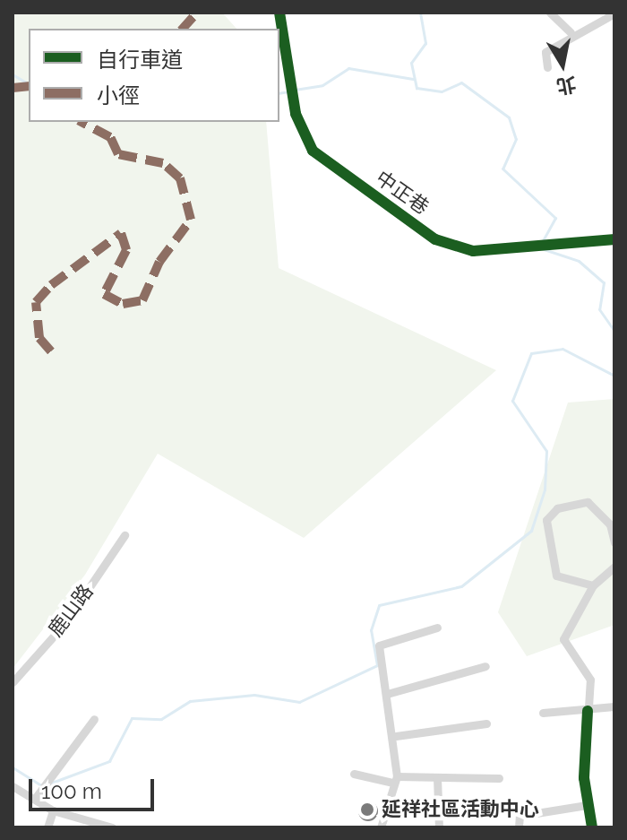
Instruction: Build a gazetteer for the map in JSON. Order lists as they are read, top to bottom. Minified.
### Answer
{"streets":{"street":["中正巷","鹿山路"]},"places":["延祥社區活動中心"],"legend":["自行車道","小徑"],"scale_bar":"100 m","north":"bottom"}
